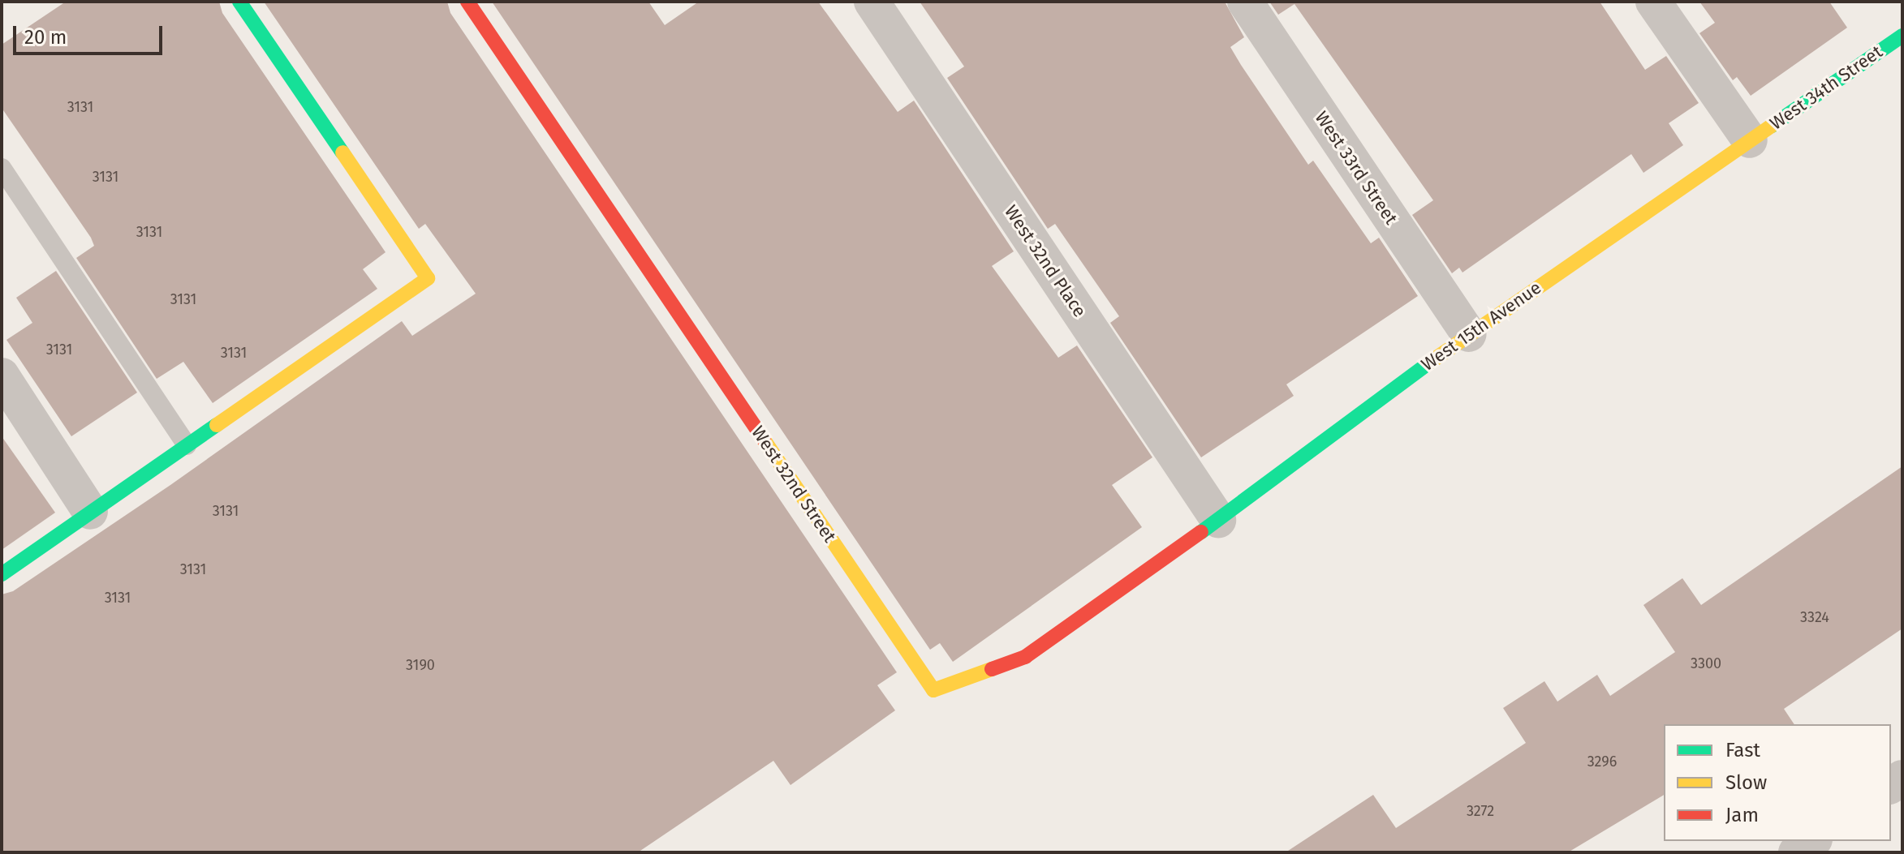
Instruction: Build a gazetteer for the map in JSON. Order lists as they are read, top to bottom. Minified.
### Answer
{"streets":{"street":["West 34th Street","West 33rd Street","West 32nd Place","West 15th Avenue","West 32nd Street"]},"crossings":[["West 34th Street","West 15th Avenue"],["West 33rd Street","West 15th Avenue"],["West 32nd Place","West 15th Avenue"],["West 32nd Place","West 32nd Street"],["West 15th Avenue","West 32nd Street"]],"house_numbers":["3131","3131","3131","3131","3131","3131","3131","3131","3131","3324","3300","3190","3296","3272"],"legend":["Fast","Slow","Jam"],"scale_bar":"20 m"}
